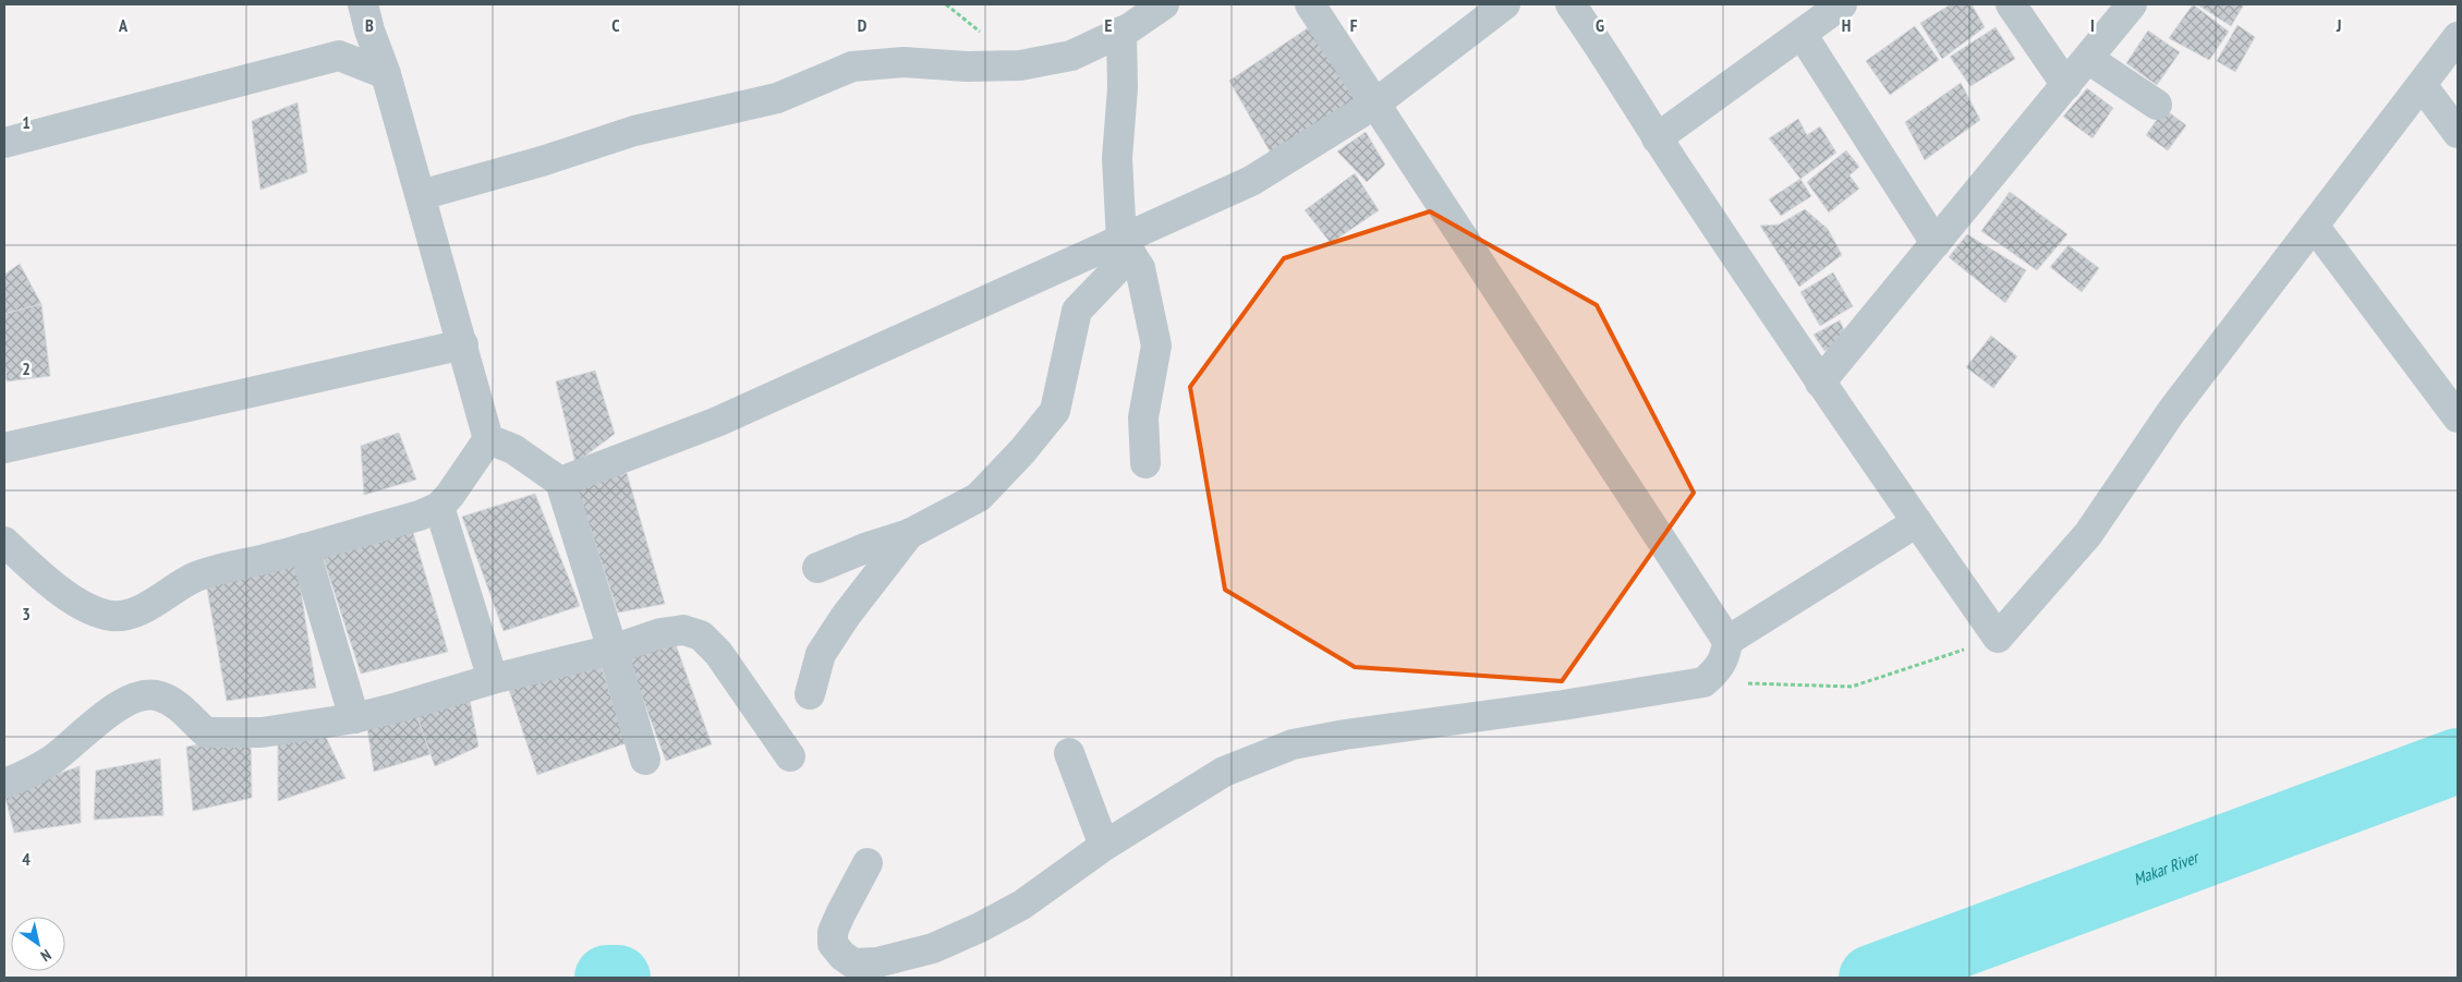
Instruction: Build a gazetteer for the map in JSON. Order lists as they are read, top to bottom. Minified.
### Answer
{"water":["Makar River"],"north":"bottom right","grid":{"columns":["A","B","C","D","E","F","G","H","I","J"],"rows":["1","2","3","4"]}}
